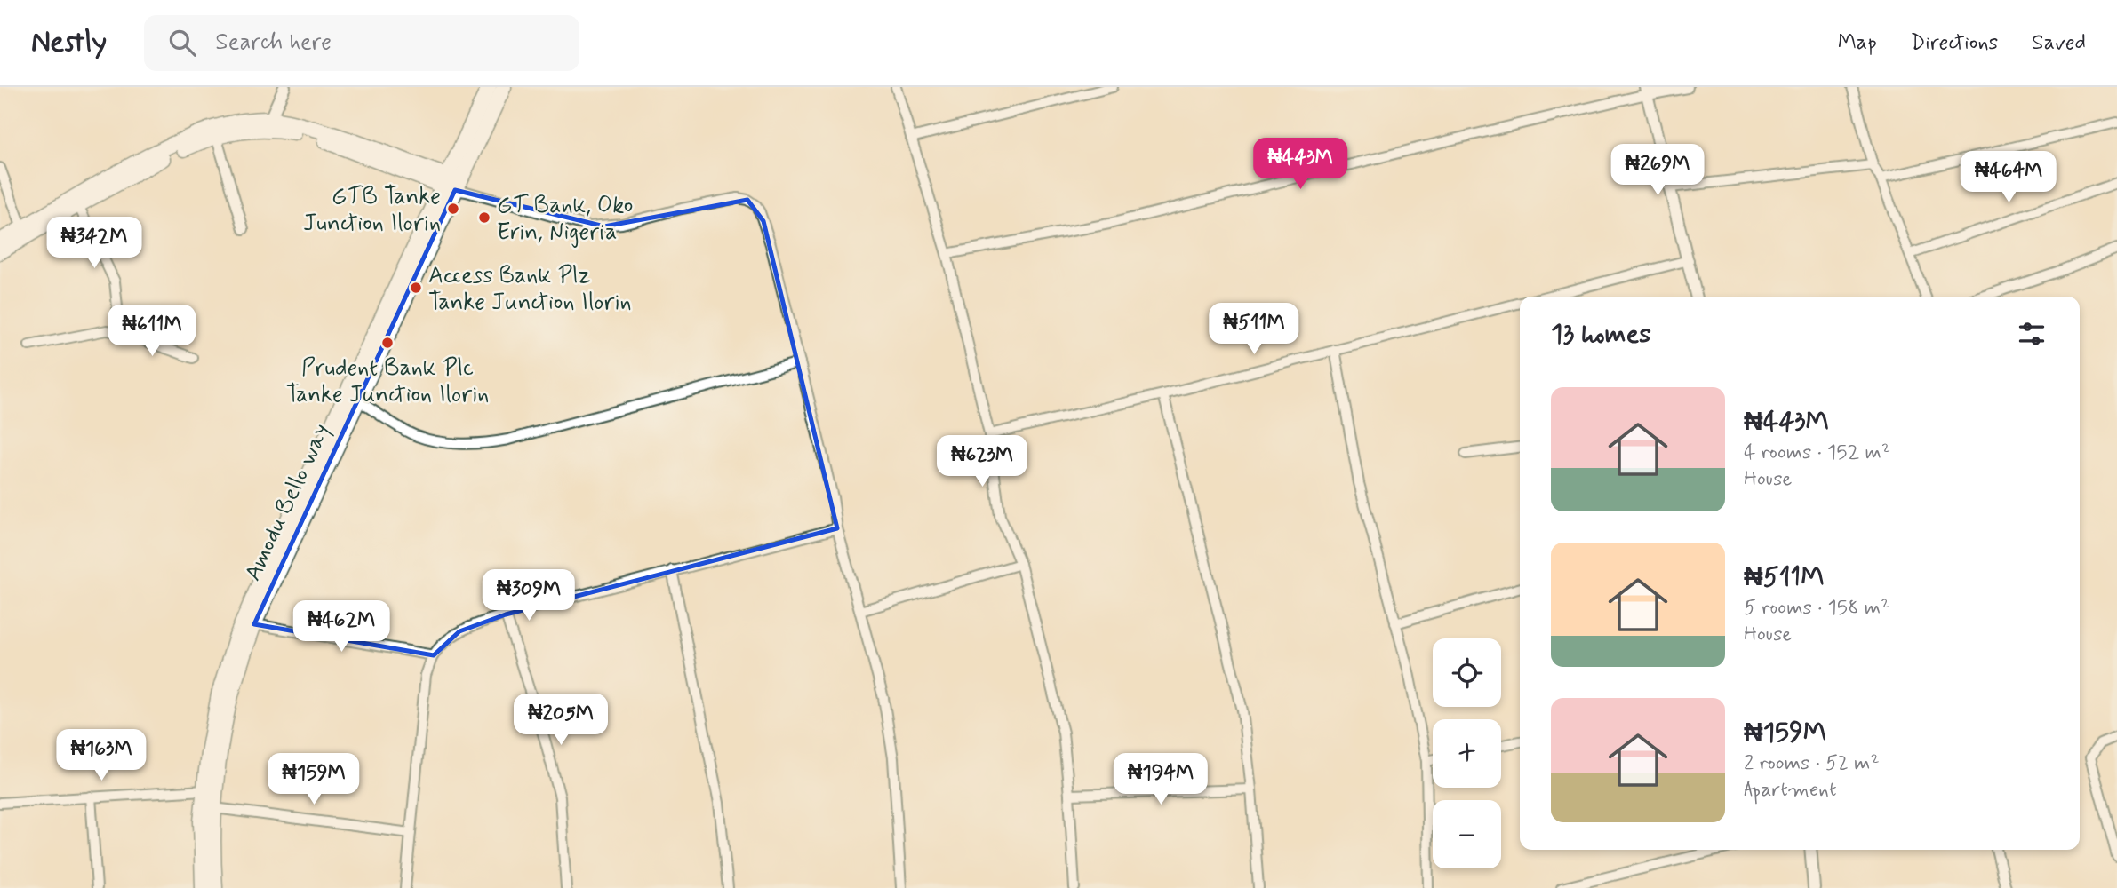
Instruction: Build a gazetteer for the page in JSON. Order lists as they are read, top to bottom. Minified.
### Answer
{"streets":{"main road":["Amodu Bello way"]},"places":["GTB Tanke Junction Ilorin","GT Bank, Oko Erin, Nigeria","Access Bank Plz Tanke Junction Ilorin","Prudent Bank Plc Tanke Junction Ilorin"],"page":{"header":"Nestly","search":"Search here","nav":["Map","Directions","Saved"],"price":["₦443M","₦269M","₦464M","₦342M","₦511M","₦611M","₦623M","₦309M","₦462M","₦205M","₦163M","₦159M","₦194M"],"heading":"13 homes","list":[{"name":"₦443M","note":"4 rooms · 152 m² · House"},{"name":"₦511M","note":"5 rooms · 158 m² · House"},{"name":"₦159M","note":"2 rooms · 52 m² · Apartment"}],"map_buttons":["+","−"]}}
